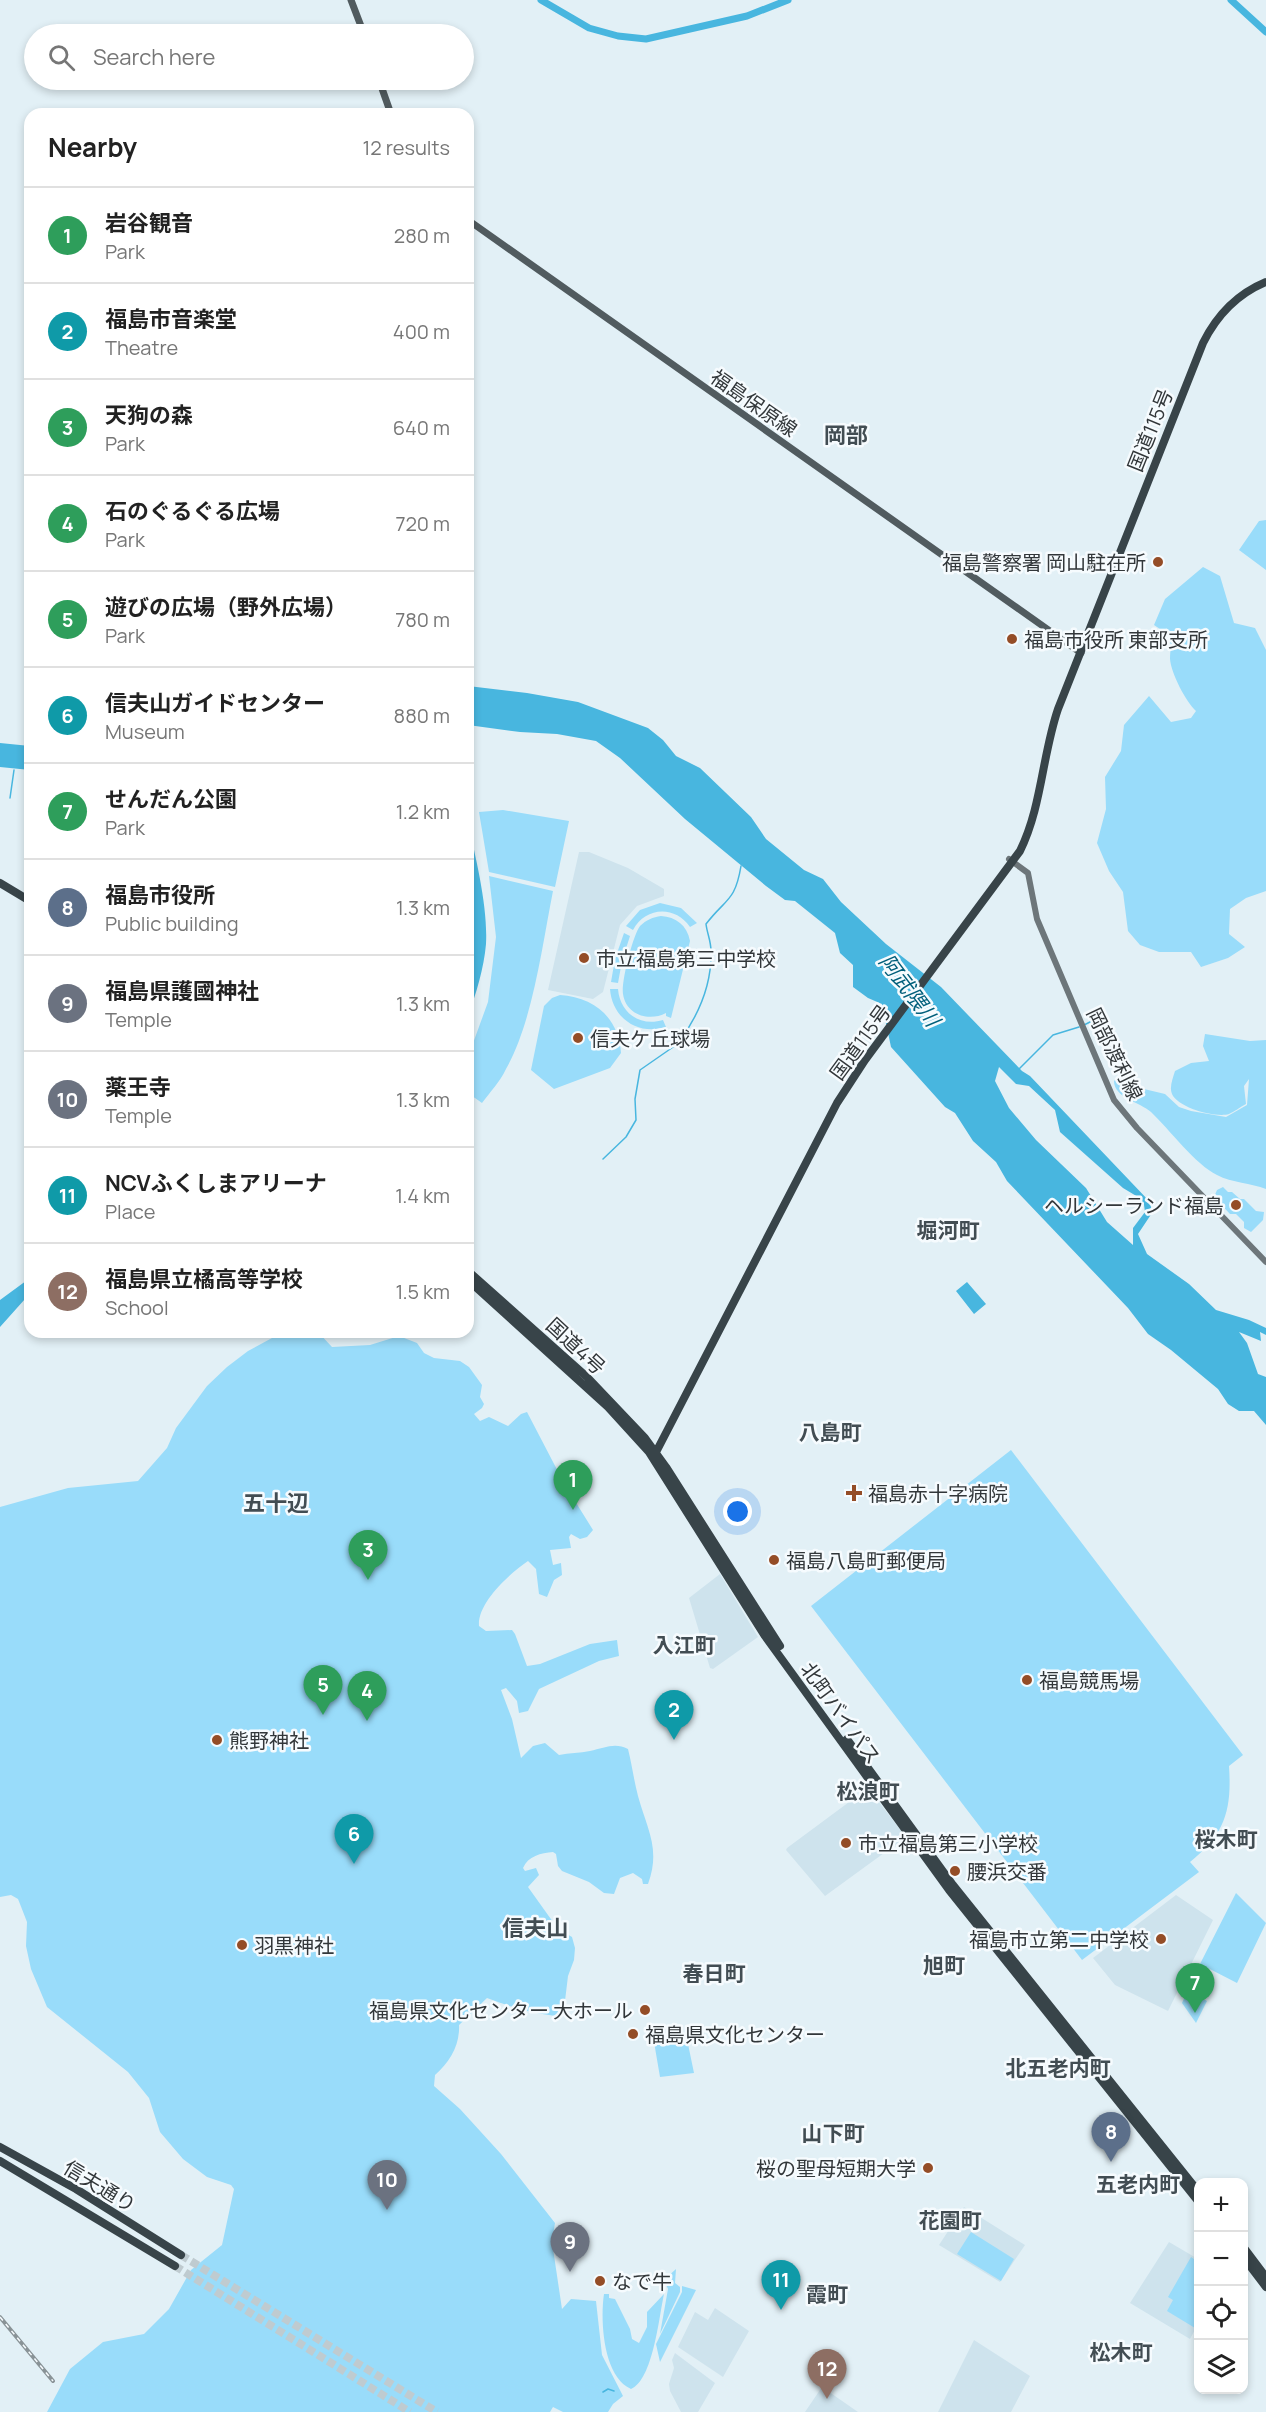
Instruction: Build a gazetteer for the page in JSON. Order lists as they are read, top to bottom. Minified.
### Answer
{"streets":{"highway":["国道115号","国道4号","北町バイパス","信夫通り"],"main road":["福島保原線","岡部渡利線"]},"crossings":[["福島保原線","国道115号"],["国道115号","岡部渡利線"],["国道115号","国道4号"],["国道115号","北町バイパス"],["国道4号","北町バイパス"]],"districts":["岡部","堀河町","八島町","五十辺","入江町","松浪町","桜木町","信夫山","旭町","春日町","北五老内町","山下町","五老内町","花園町","霞町","松木町"],"water":["阿武隈川"],"places":{"other":["福島警察署 岡山駐在所","福島市役所 東部支所","市立福島第三中学校","信夫ケ丘球場","ヘルシーランド福島","福島八島町郵便局","福島競馬場","熊野神社","市立福島第三小学校","腰浜交番","福島市立第二中学校","羽黒神社","福島県文化センター 大ホール","福島県文化センター","桜の聖母短期大学","なで牛"],"health":["福島赤十字病院"]},"page":{"search":"Search here","heading":["Nearby","12 results"],"list":[{"mark":"1","name":"岩谷観音","note":"Park","value":"280 m"},{"mark":"2","name":"福島市音楽堂","note":"Theatre","value":"400 m"},{"mark":"3","name":"天狗の森","note":"Park","value":"640 m"},{"mark":"4","name":"石のぐるぐる広場","note":"Park","value":"720 m"},{"mark":"5","name":"遊びの広場（野外広場）","note":"Park","value":"780 m"},{"mark":"6","name":"信夫山ガイドセンター","note":"Museum","value":"880 m"},{"mark":"7","name":"せんだん公園","note":"Park","value":"1.2 km"},{"mark":"8","name":"福島市役所","note":"Public building","value":"1.3 km"},{"mark":"9","name":"福島県護國神社","note":"Temple","value":"1.3 km"},{"mark":"10","name":"薬王寺","note":"Temple","value":"1.3 km"},{"mark":"11","name":"NCVふくしまアリーナ","note":"Place","value":"1.4 km"},{"mark":"12","name":"福島県立橘高等学校","note":"School","value":"1.5 km"}],"pins":["1","3","5","4","2","6","7","8","10","9","11","12"],"map_buttons":["+","−"]}}
